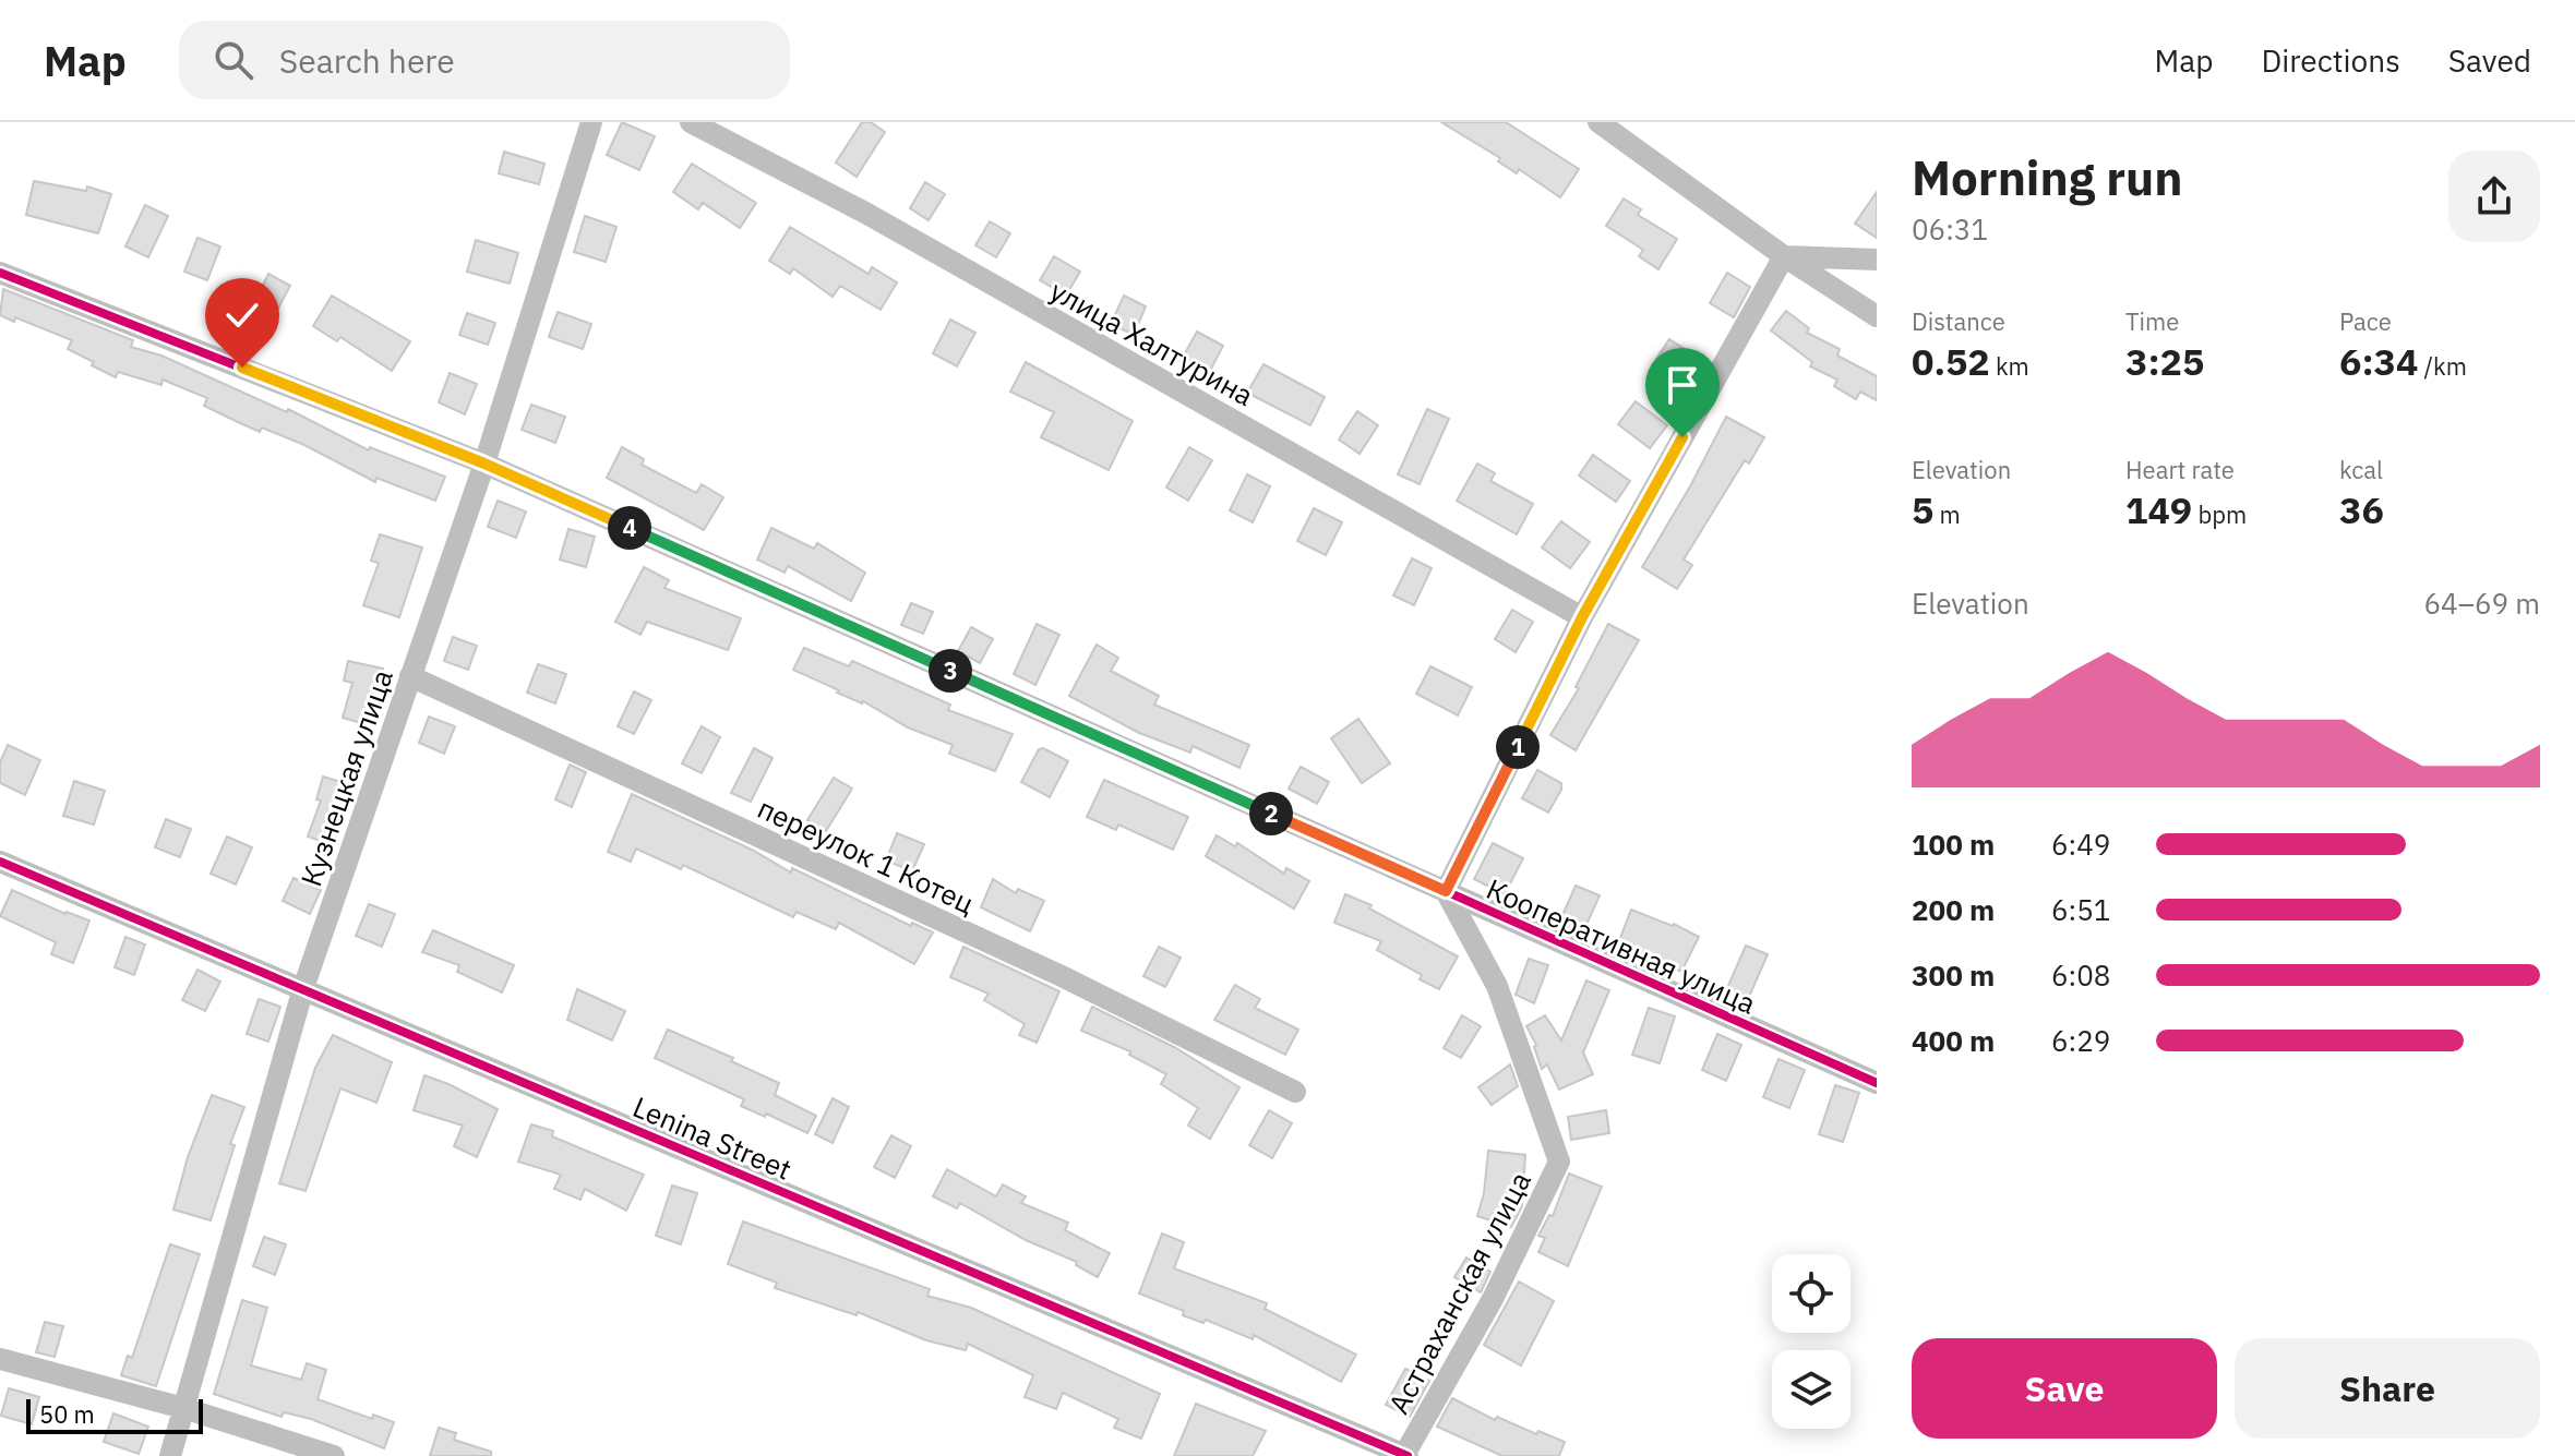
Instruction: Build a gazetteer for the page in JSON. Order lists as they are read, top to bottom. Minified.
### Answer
{"streets":{"street":["улица Халтурина","Кузнецкая улица","переулок 1 Котец","Кооперативная улица","Lenina Street","Астраханская улица"]},"crossings":[["Кузнецкая улица","переулок 1 Котец"],["Кузнецкая улица","Кооперативная улица"],["Кузнецкая улица","Lenina Street"],["Кооперативная улица","Астраханская улица"],["Lenina Street","Астраханская улица"]],"scale_bar":"50 m","page":{"header":"Map","search":"Search here","nav":["Map","Directions","Saved"],"heading":["Morning run","06:31"],"stats":[["Distance","0.52 km"],["Time","3:25"],["Pace","6:34 /km"],["Elevation","5 m"],["Heart rate","149 bpm"],["kcal","36"]],"pins":["4","3","1","2"],"chart":["Elevation","64–69 m"],"list":[{"name":"100 m","note":"6:49"},{"name":"200 m","note":"6:51"},{"name":"300 m","note":"6:08"},{"name":"400 m","note":"6:29"}],"buttons":["Save","Share"],"scale":"50 m"}}
